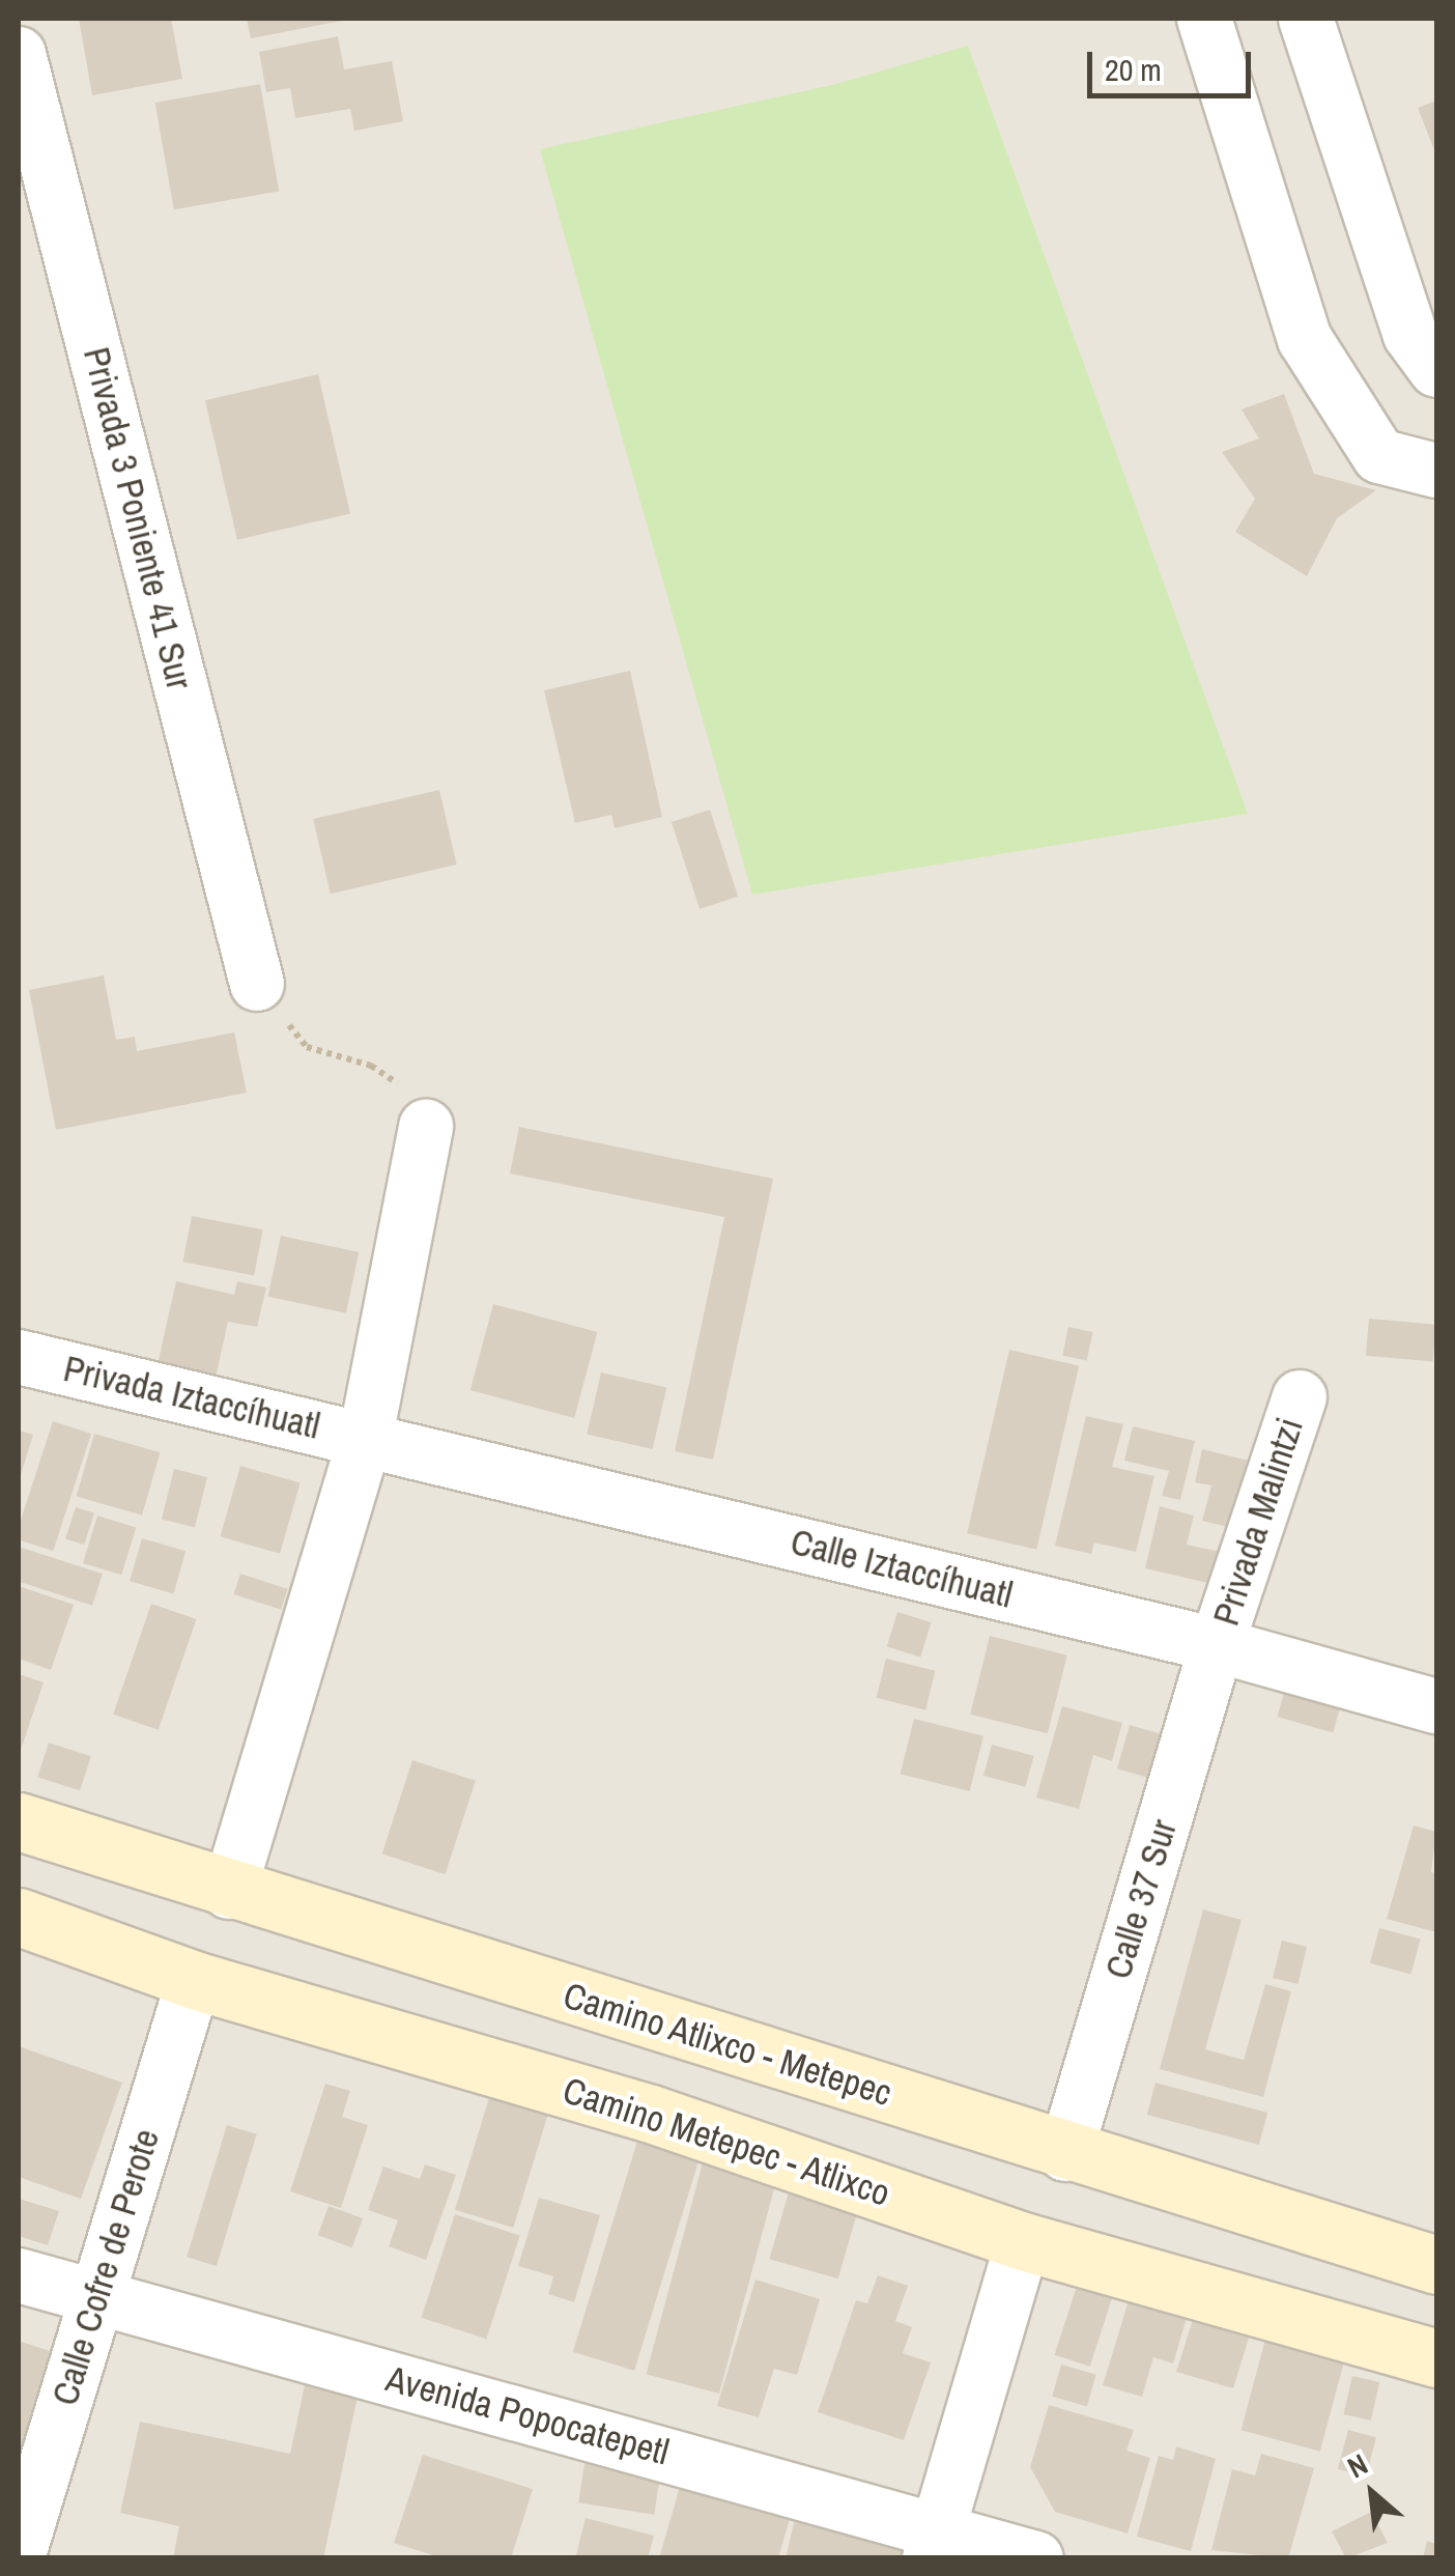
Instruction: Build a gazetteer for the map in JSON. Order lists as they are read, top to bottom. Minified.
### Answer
{"streets":{"main road":["Camino Atlixco - Metepec","Camino Metepec - Atlixco"],"street":["Privada 3 Poniente 41 Sur","Privada Iztaccíhuatl","Privada Malintzi","Calle Iztaccíhuatl","Calle 37 Sur","Calle Cofre de Perote","Avenida Popocatepetl"]},"crossings":[["Privada Iztaccíhuatl","Calle Iztaccíhuatl"],["Privada Malintzi","Calle Iztaccíhuatl"],["Privada Malintzi","Calle 37 Sur"],["Calle Iztaccíhuatl","Calle 37 Sur"],["Calle 37 Sur","Camino Atlixco - Metepec"],["Camino Metepec - Atlixco","Calle Cofre de Perote"],["Calle Cofre de Perote","Avenida Popocatepetl"]],"scale_bar":"20 m","north":"top left"}
